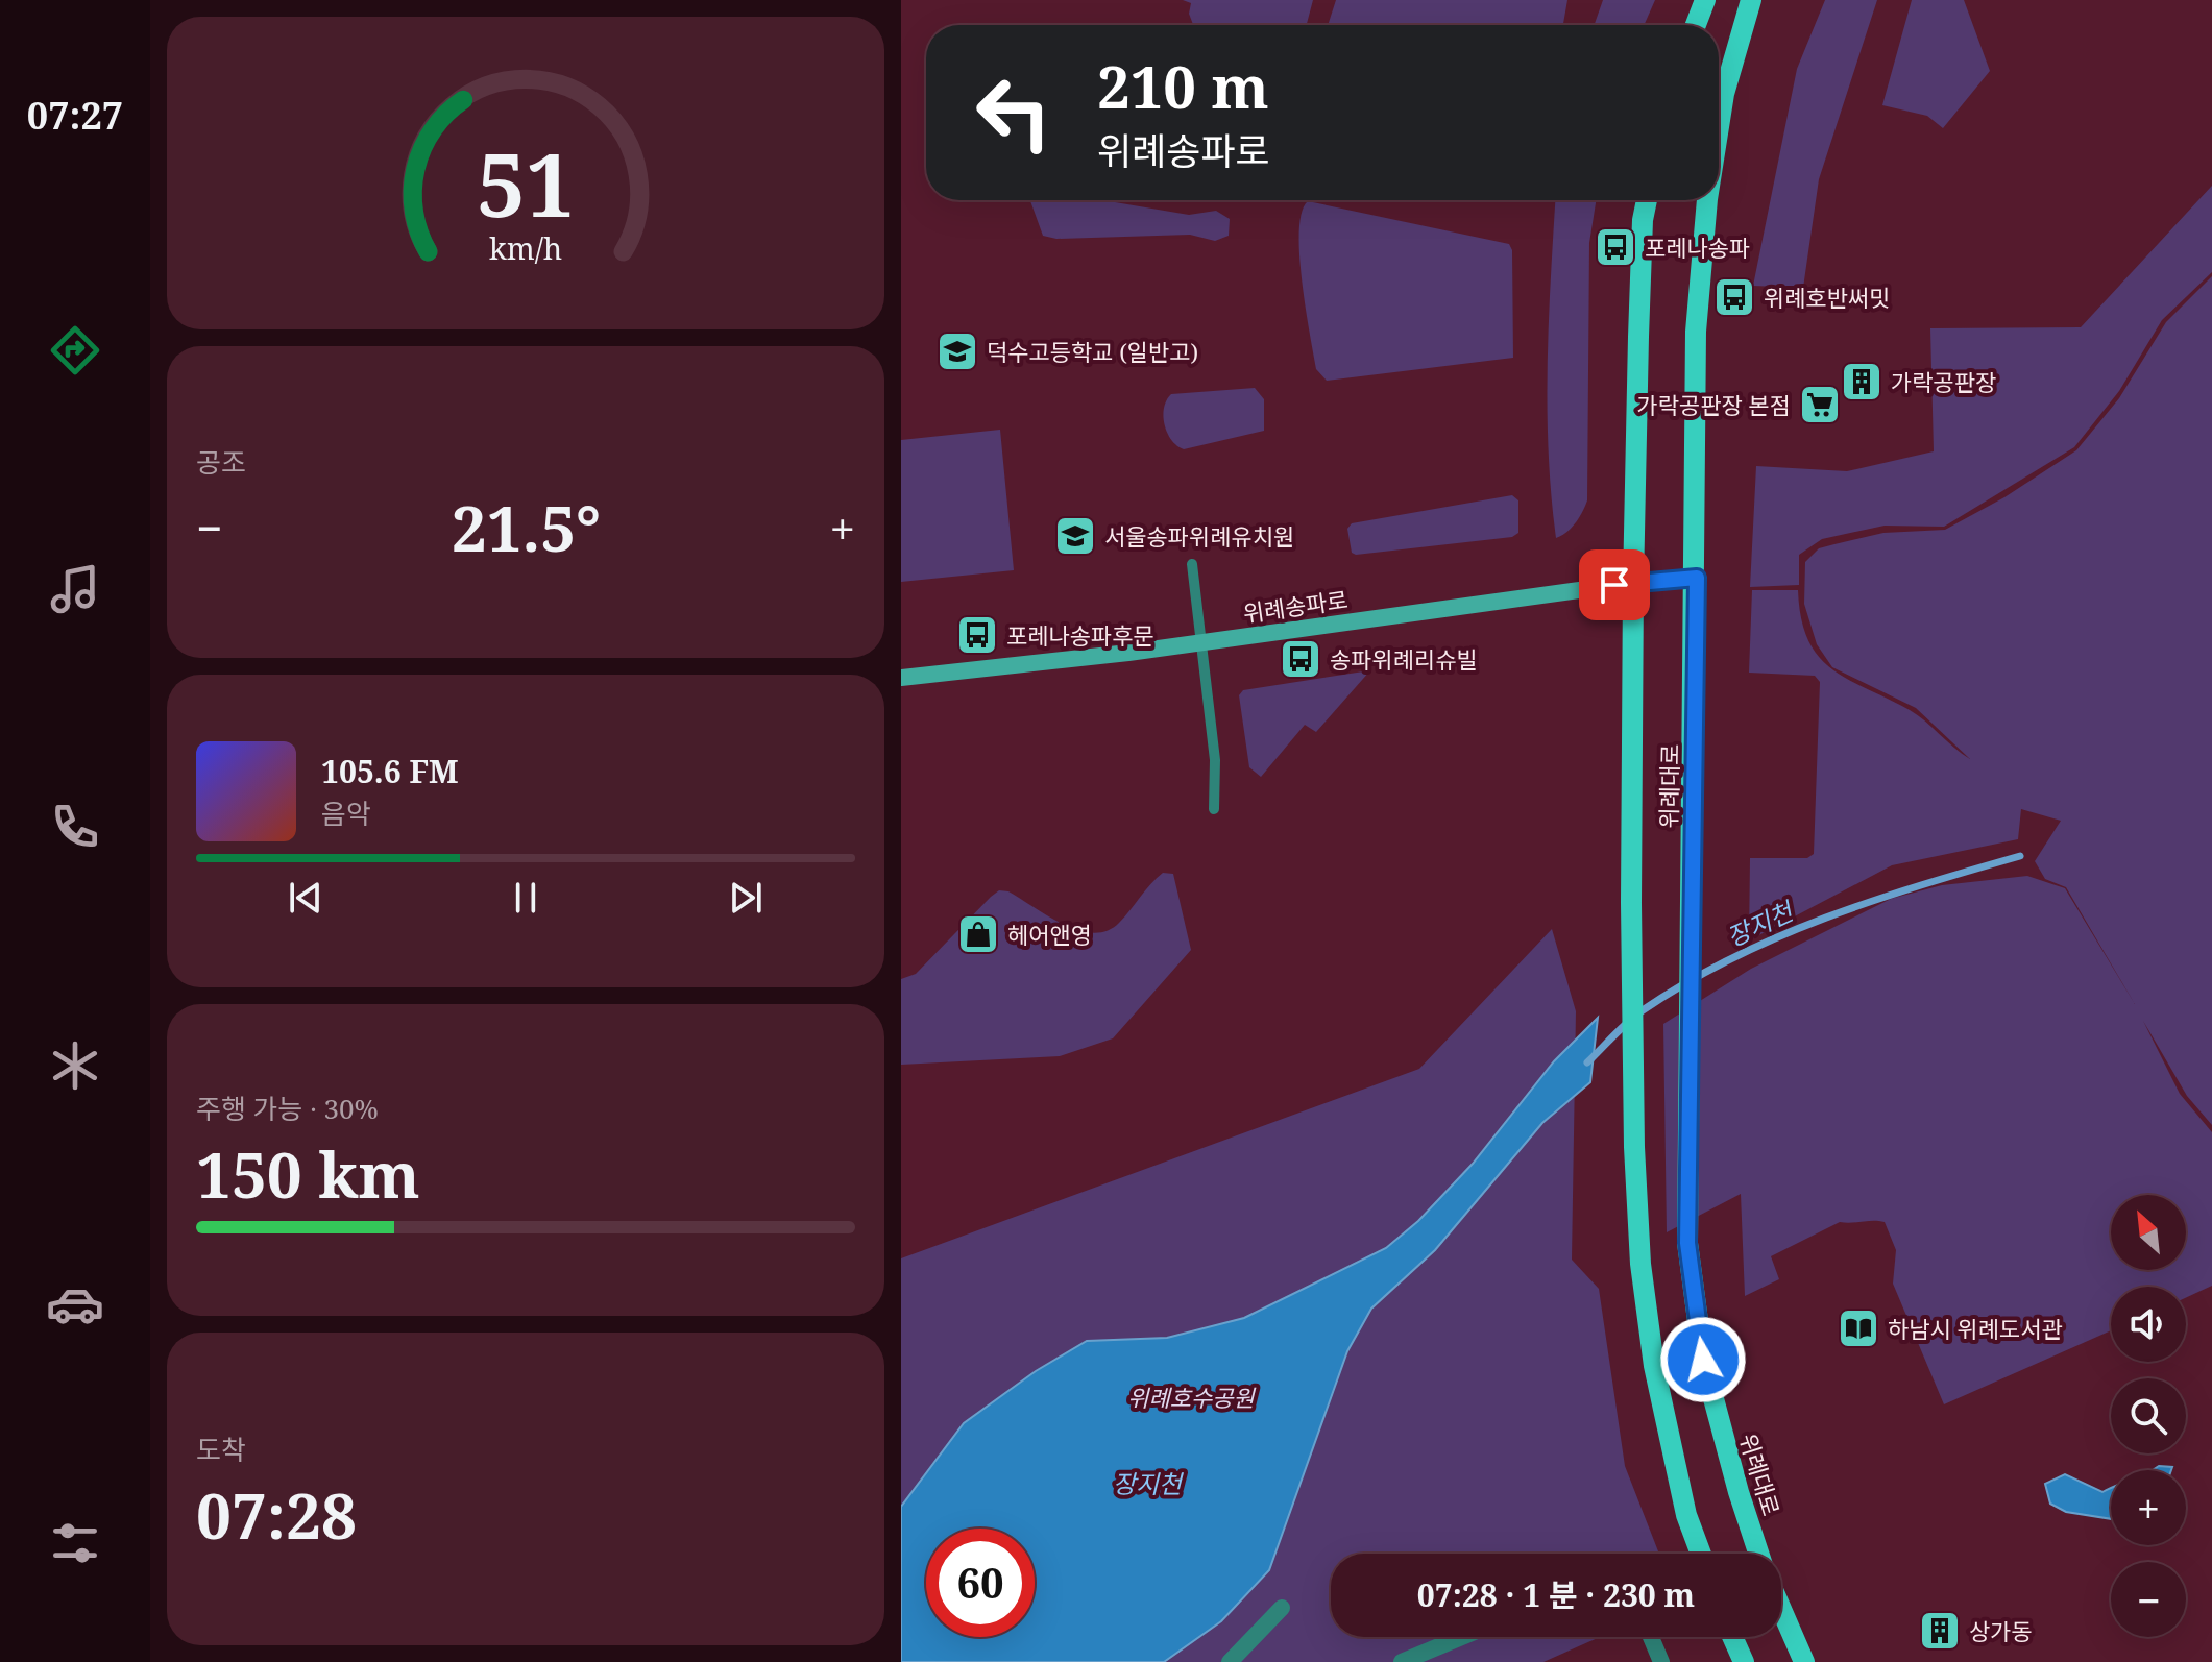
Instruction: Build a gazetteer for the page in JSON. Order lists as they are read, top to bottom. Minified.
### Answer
{"streets":{"main road":["위례송파로","위례대로"]},"crossings":[["위례송파로","위례대로"]],"water":["장지천"],"parks":["위례호수공원"],"places":{"bus stop":["포레나송파","위례호반써밋","포레나송파후문","송파위례리슈빌"],"school or university":["덕수고등학교 (일반고)","서울송파위례유치원"],"building":["가락공판장","상가동"],"supermarket":["가락공판장 본점"],"shop":["헤어앤영"],"library":["하남시 위례도서관"]},"north":"top left","page":{"tabs":"07:27","turn":["210 m","위례송파로"],"tile":["공조",["주행 가능 · 30%","150 km"],["도착","07:28"]],"heat":["−","21.5°","+"],"song":["105.6 FM","음악"],"map_buttons":["+","−"],"limit":"60","trip":"07:28 · 1 분 · 230 m","gauge":["51","km/h"]}}
